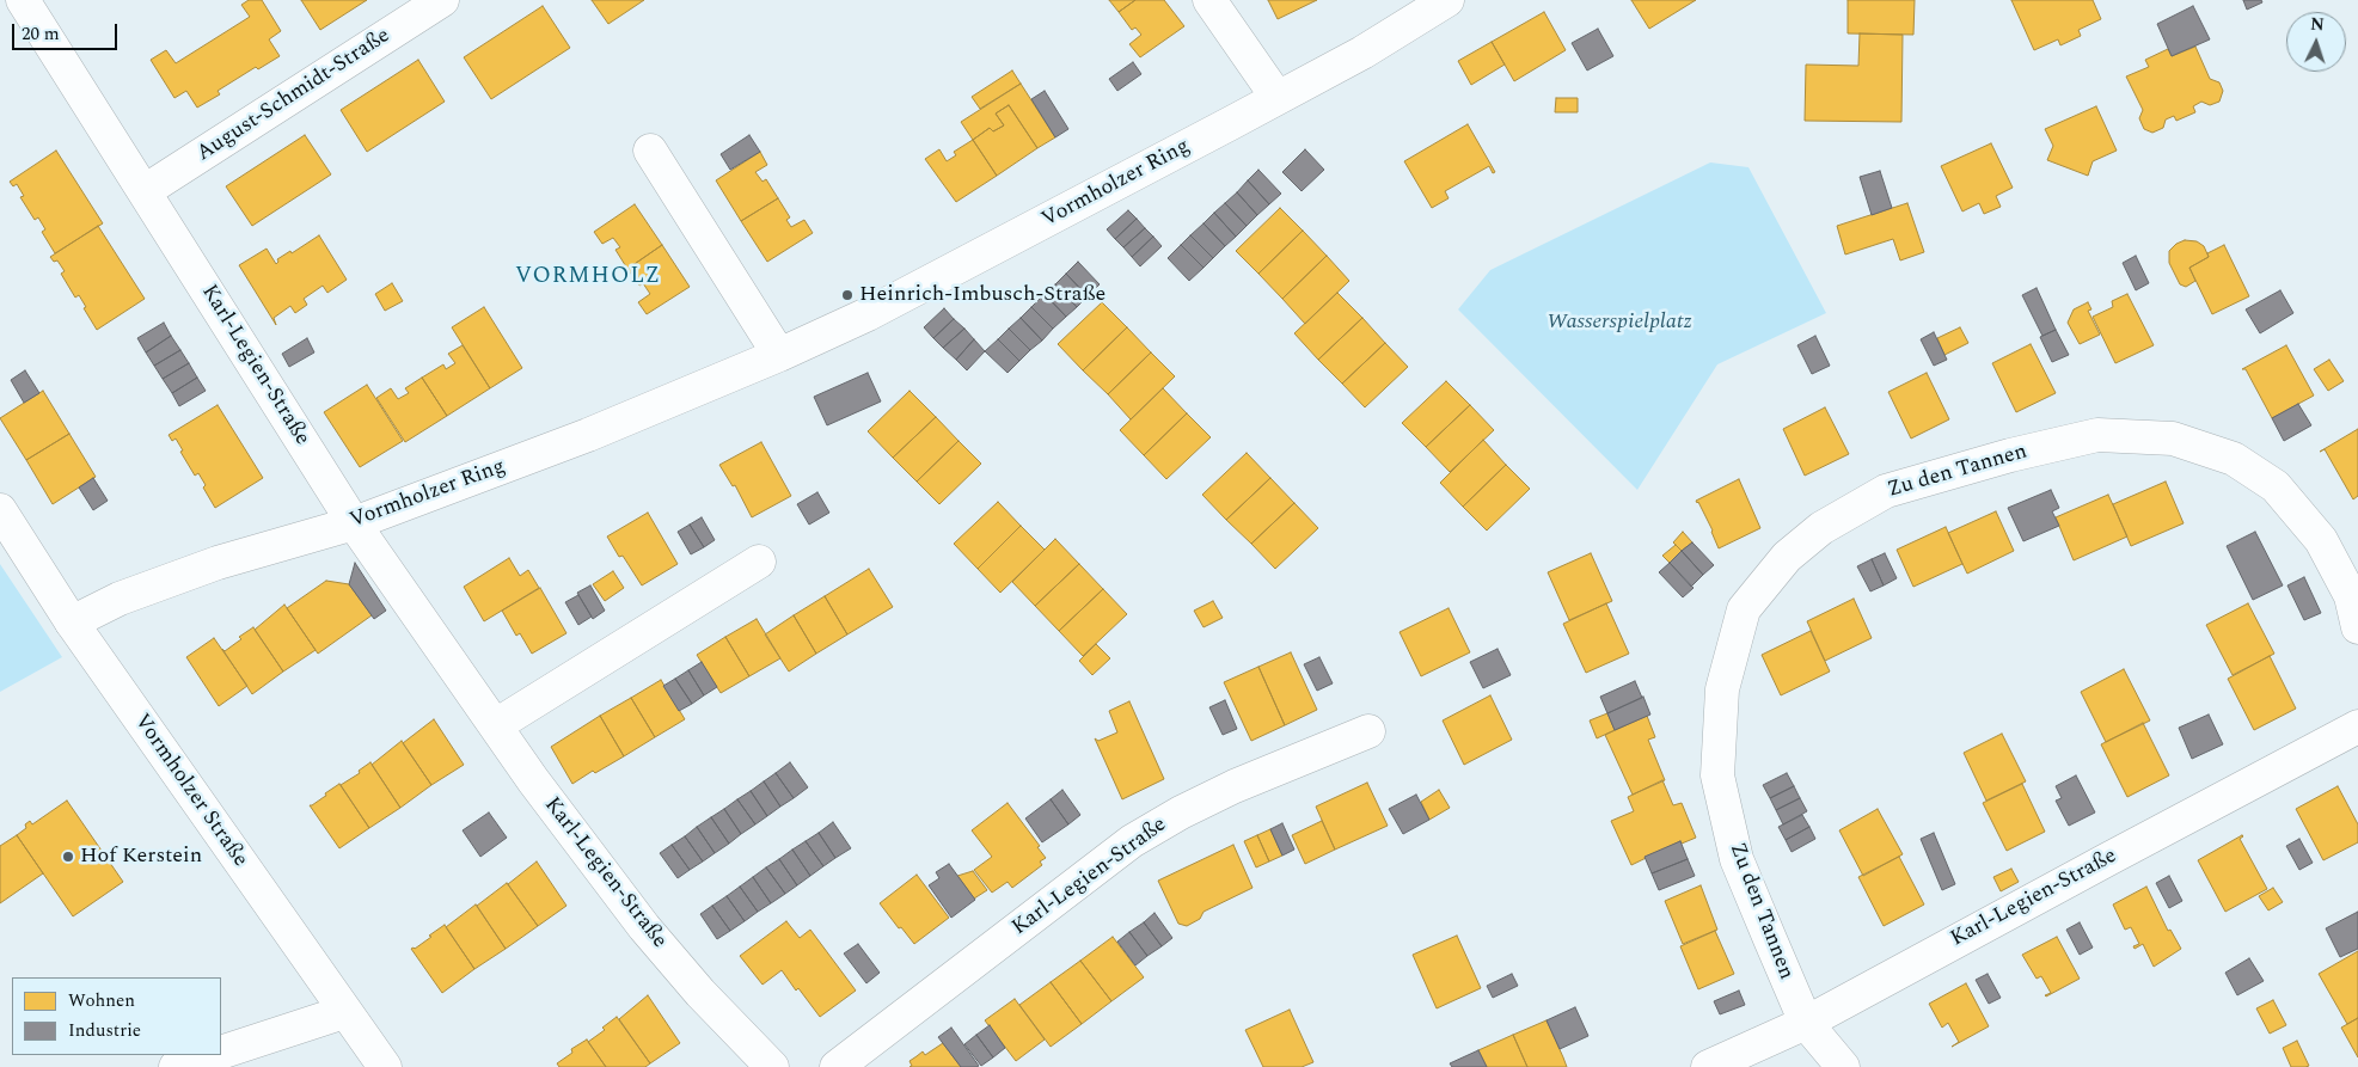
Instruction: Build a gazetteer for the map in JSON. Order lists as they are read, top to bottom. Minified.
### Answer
{"streets":{"street":["August-Schmidt-Straße","Vormholzer Ring","Karl-Legien-Straße","Zu den Tannen","Vormholzer Straße"]},"crossings":[["August-Schmidt-Straße","Karl-Legien-Straße"],["Vormholzer Ring","Karl-Legien-Straße"],["Vormholzer Ring","Vormholzer Straße"],["Karl-Legien-Straße","Zu den Tannen"]],"districts":["VORMHOLZ"],"parks":["Wasserspielplatz"],"places":["Heinrich-Imbusch-Straße","Hof Kerstein"],"legend":["Wohnen","Industrie"],"scale_bar":"20 m","north":"top"}
